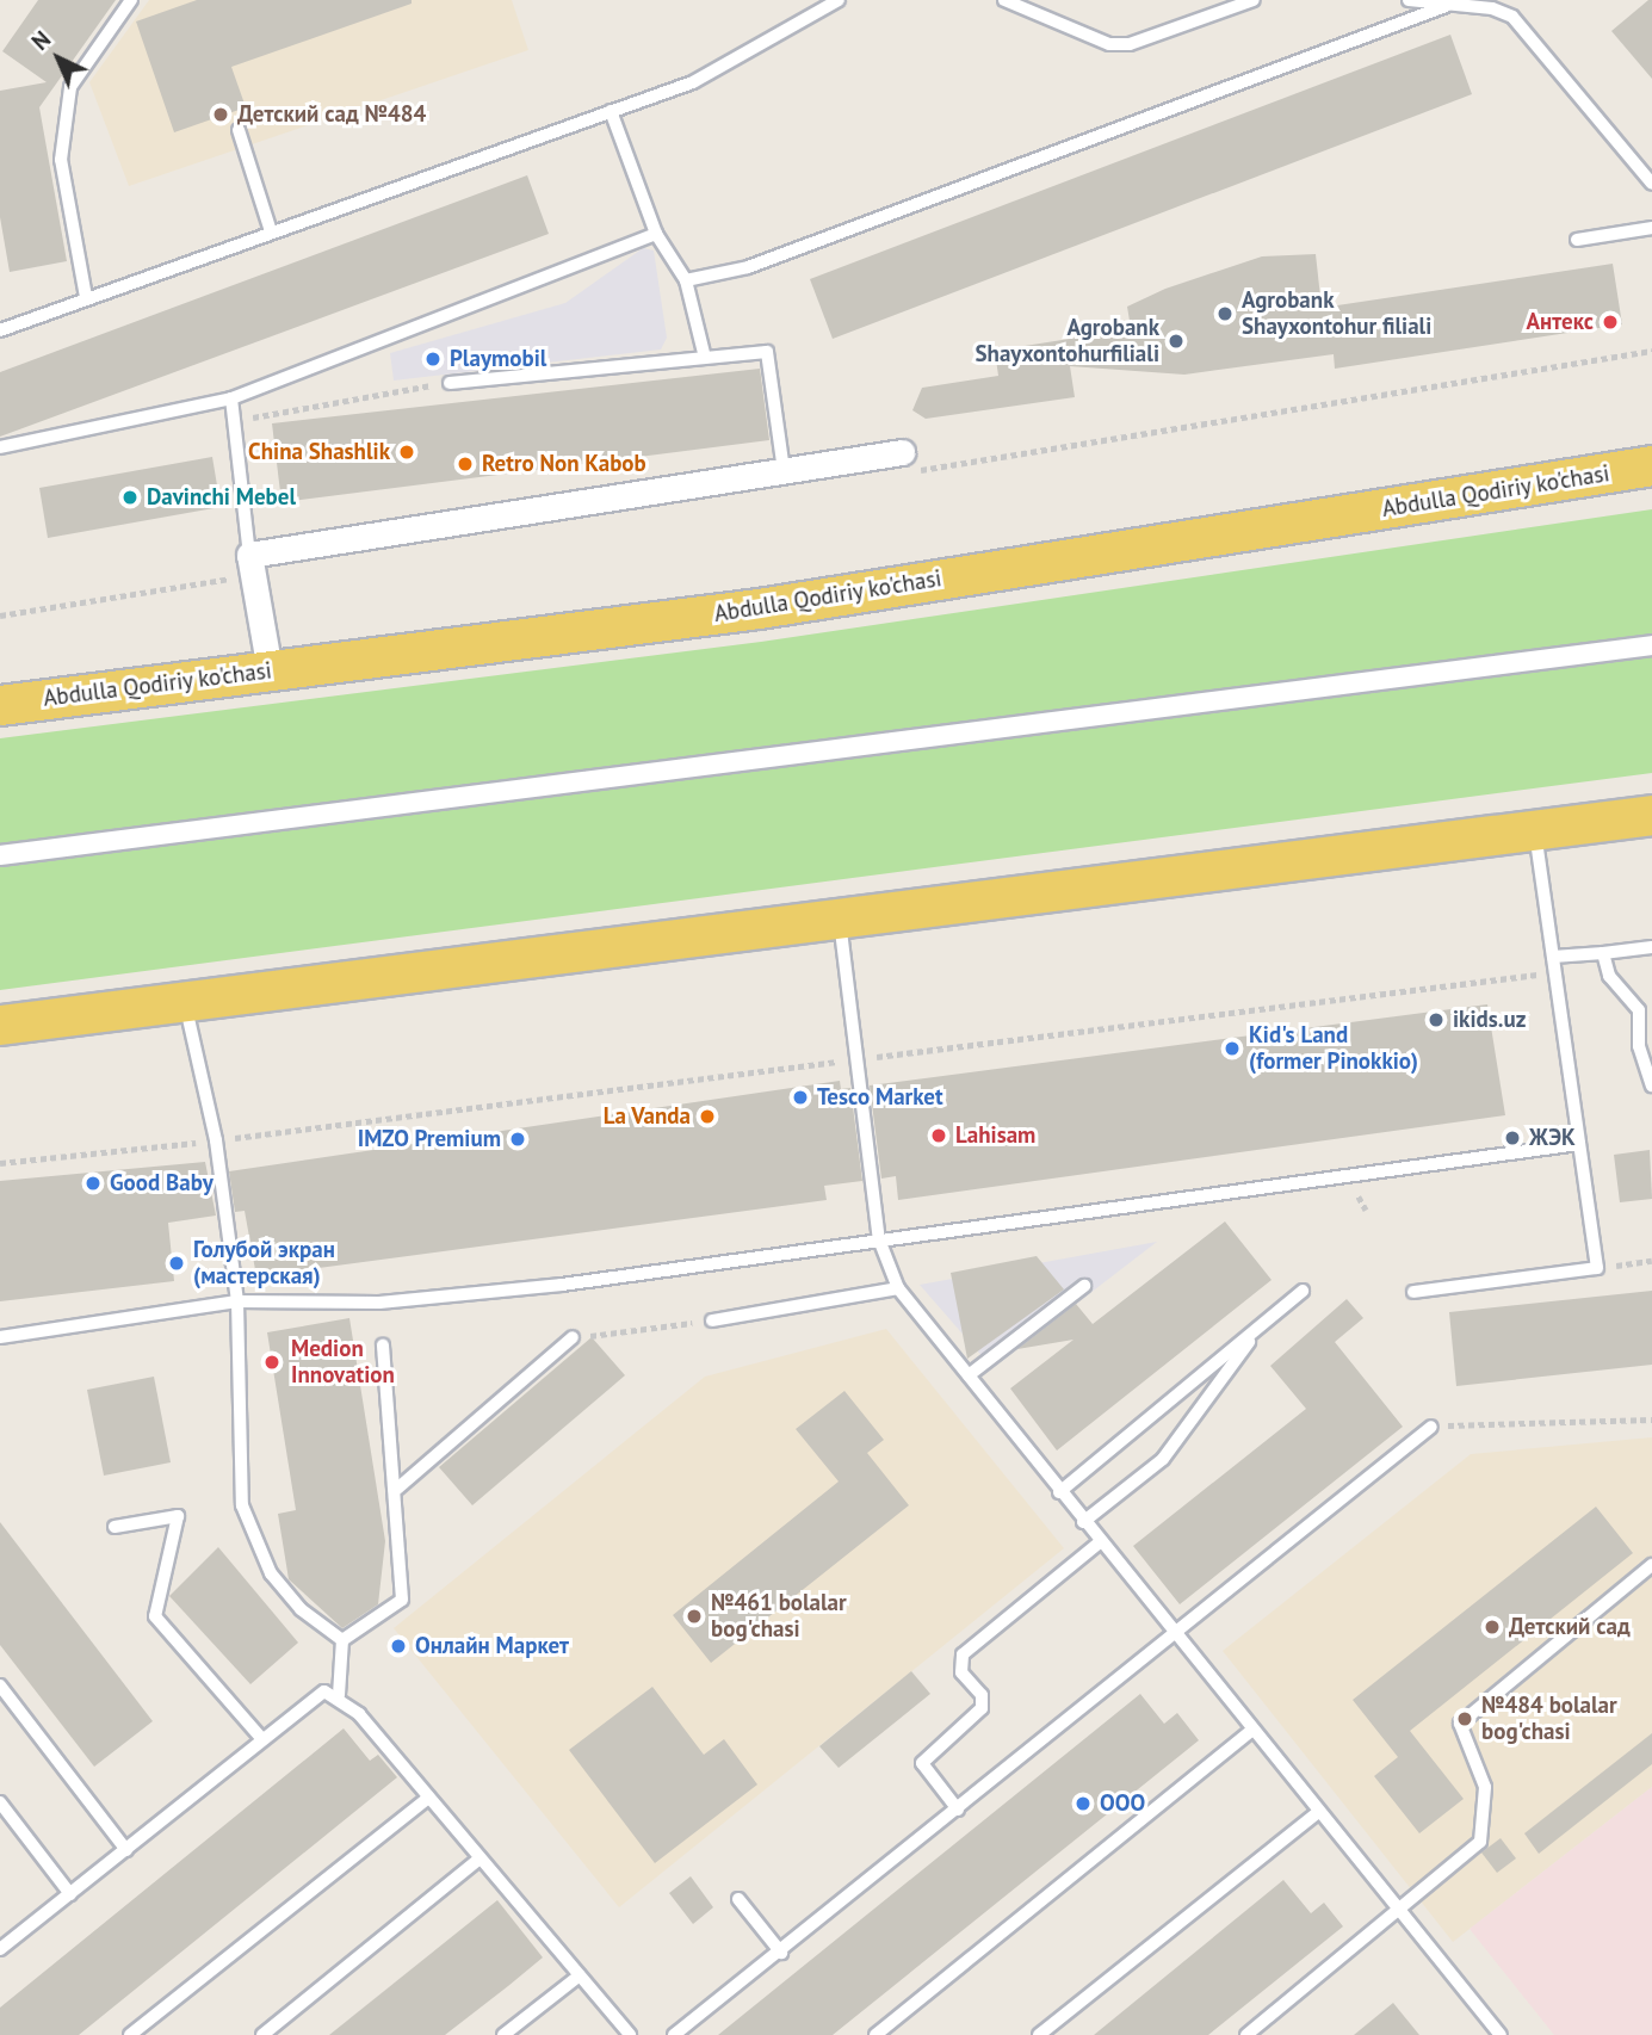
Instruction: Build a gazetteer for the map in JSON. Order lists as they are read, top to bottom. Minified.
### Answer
{"streets":{"main road":["Abdulla Qodiriy ko'chasi"]},"places":["Детский сад №484","Agrobank Shayxontohur filiali","Антекс","Agrobank Shayxontohurfiliali","Playmobil","China Shashlik","Retro Non Kabob","Davinchi Mebel","ikids.uz","Kid's Land (former Pinokkio)","Tesco Market","La Vanda","Lahisam","ЖЭК","IMZO Premium","Good Baby","Голубой экран (мастерская)","Medion Innovation","№461 bolalar bog'chasi","Детский сад","Онлайн Маркет","№484 bolalar bog'chasi","ООО"],"north":"top left"}
